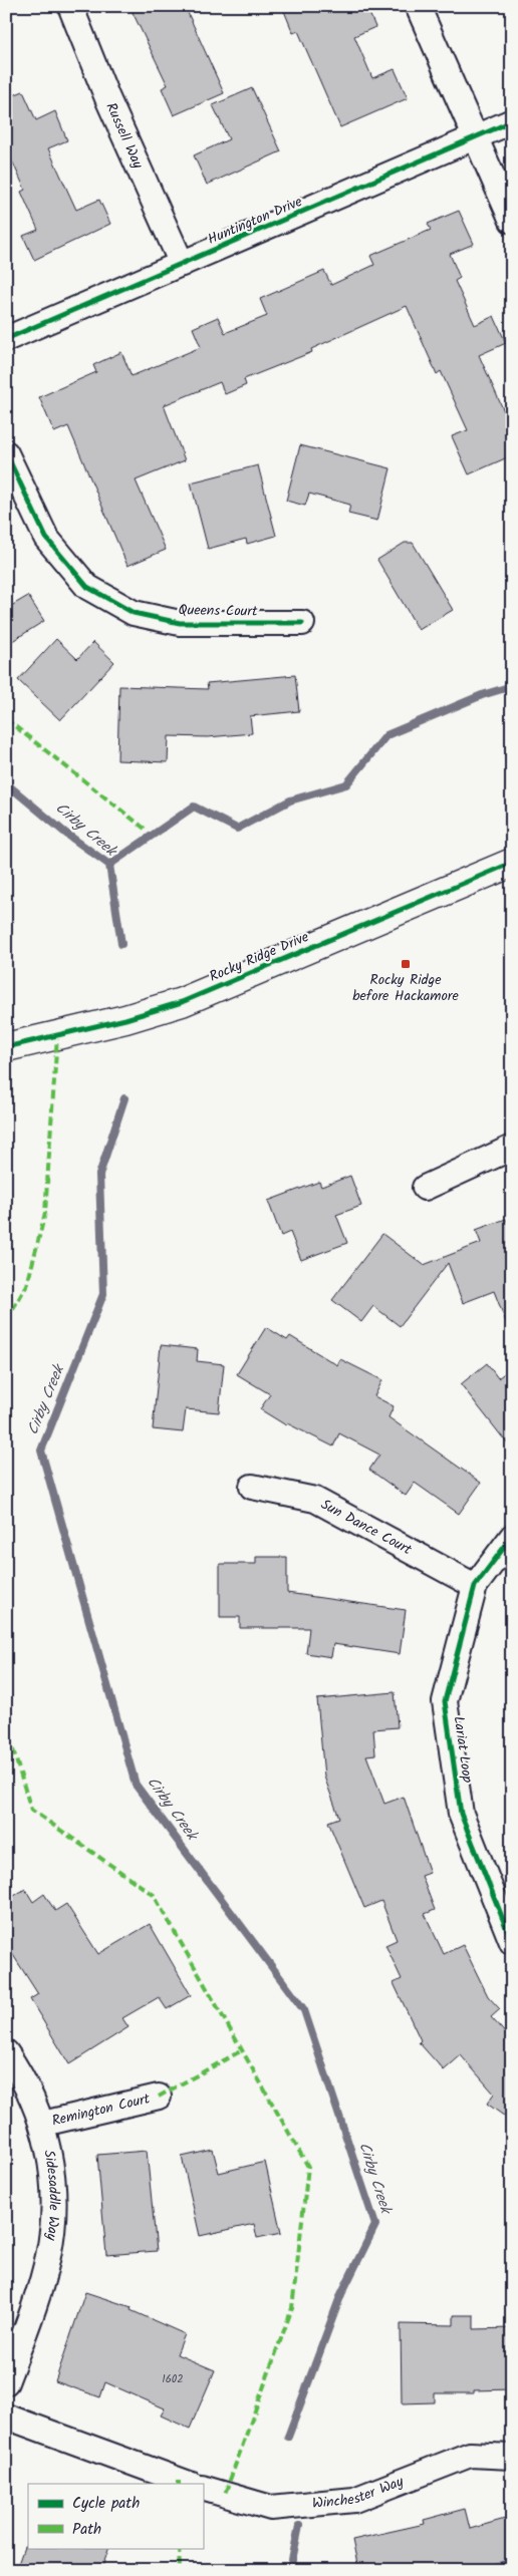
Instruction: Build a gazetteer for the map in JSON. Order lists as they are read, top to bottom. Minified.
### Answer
{"streets":{"main road":["Rocky Ridge Drive"],"street":["Russell Way","Huntington Drive","Queens Court","Sun Dance Court","Lariat Loop","Remington Court","Sidesaddle Way","Winchester Way"]},"crossings":[["Russell Way","Huntington Drive"],["Sun Dance Court","Lariat Loop"],["Remington Court","Sidesaddle Way"]],"water":["Cirby Creek"],"places":{"transit":["Rocky Ridge before Hackamore"]},"house_numbers":["1602"],"legend":["Cycle path","Path"]}
